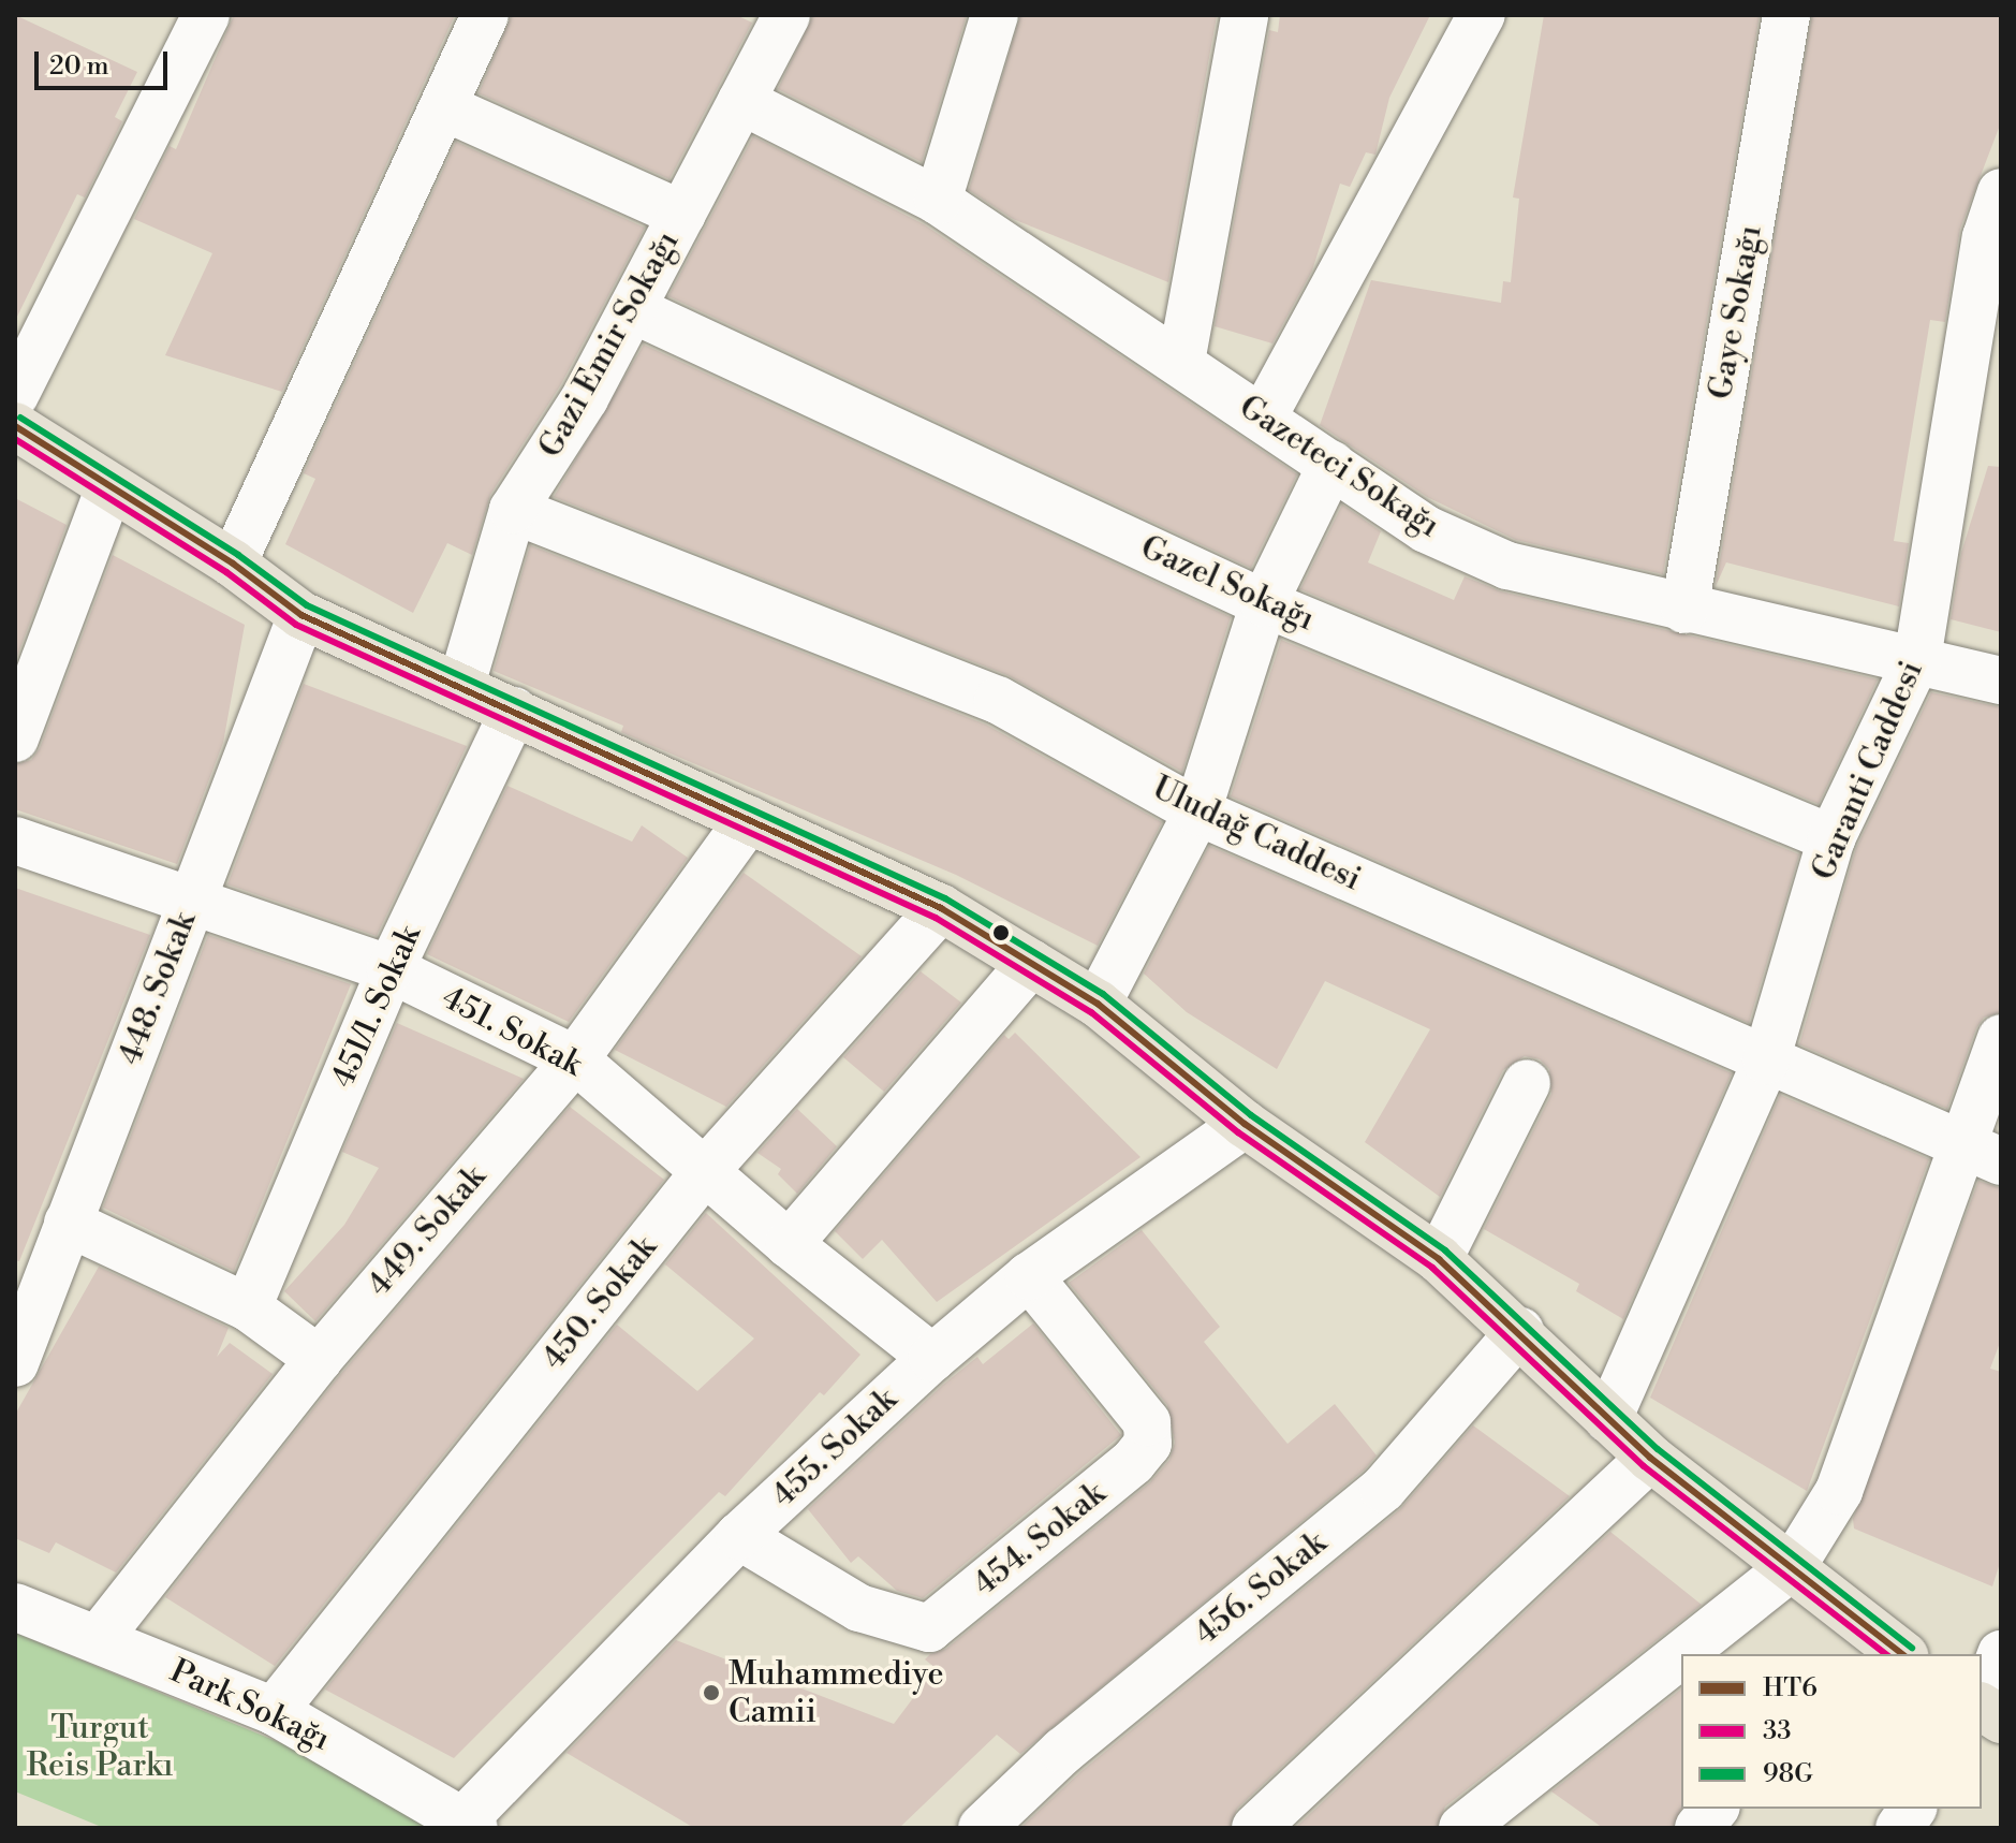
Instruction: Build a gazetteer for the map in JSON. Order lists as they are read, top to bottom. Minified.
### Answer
{"streets":{"street":["Gaye Sokağı","Gazi Emir Sokağı","Gazeteci Sokağı","Gazel Sokağı","Garanti Caddesi","Uludağ Caddesi","448. Sokak","451/1. Sokak","451. Sokak","449. Sokak","450. Sokak","455. Sokak","454. Sokak","456. Sokak","Park Sokağı"]},"crossings":[["Gaye Sokağı","Gazeteci Sokağı"],["Gazi Emir Sokağı","Gazeteci Sokağı"],["Gazi Emir Sokağı","Gazel Sokağı"],["Gazi Emir Sokağı","Uludağ Caddesi"],["Gazeteci Sokağı","Garanti Caddesi"],["Gazel Sokağı","Garanti Caddesi"],["Garanti Caddesi","Uludağ Caddesi"],["448. Sokak","451. Sokak"],["451/1. Sokak","451. Sokak"],["451. Sokak","449. Sokak"],["451. Sokak","450. Sokak"],["451. Sokak","455. Sokak"],["449. Sokak","Park Sokağı"],["450. Sokak","Park Sokağı"],["455. Sokak","454. Sokak"],["455. Sokak","Park Sokağı"]],"parks":["Turgut Reis Parkı"],"places":["Muhammediye Camii"],"lines":["transit line 98G","transit line HT6","transit line 33"],"legend":["HT6","33","98G"],"scale_bar":"20 m"}
